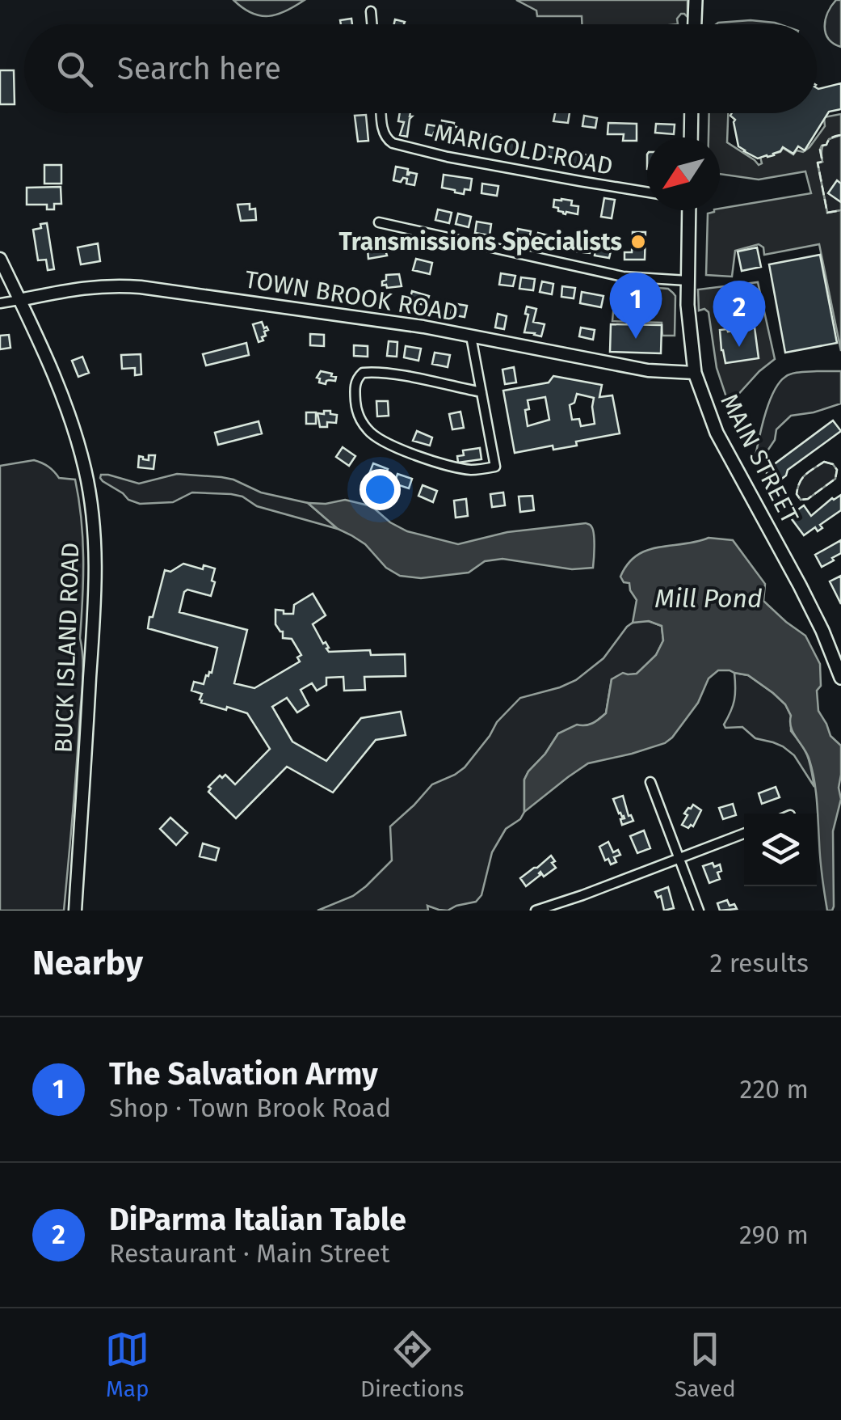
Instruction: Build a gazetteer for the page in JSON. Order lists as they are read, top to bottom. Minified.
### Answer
{"streets":{"main road":["TOWN BROOK ROAD","MAIN STREET","BUCK ISLAND ROAD"],"street":["MARIGOLD ROAD"]},"crossings":[["TOWN BROOK ROAD","MAIN STREET"],["TOWN BROOK ROAD","BUCK ISLAND ROAD"]],"water":["Mill Pond"],"places":["Transmissions Specialists"],"north":"bottom left","page":{"search":"Search here","pins":["1","2"],"heading":["Nearby","2 results"],"list":[{"mark":"1","name":"The Salvation Army","note":"Shop · Town Brook Road","value":"220 m"},{"mark":"2","name":"DiParma Italian Table","note":"Restaurant · Main Street","value":"290 m"}],"nav":["Map","Directions","Saved"]}}
